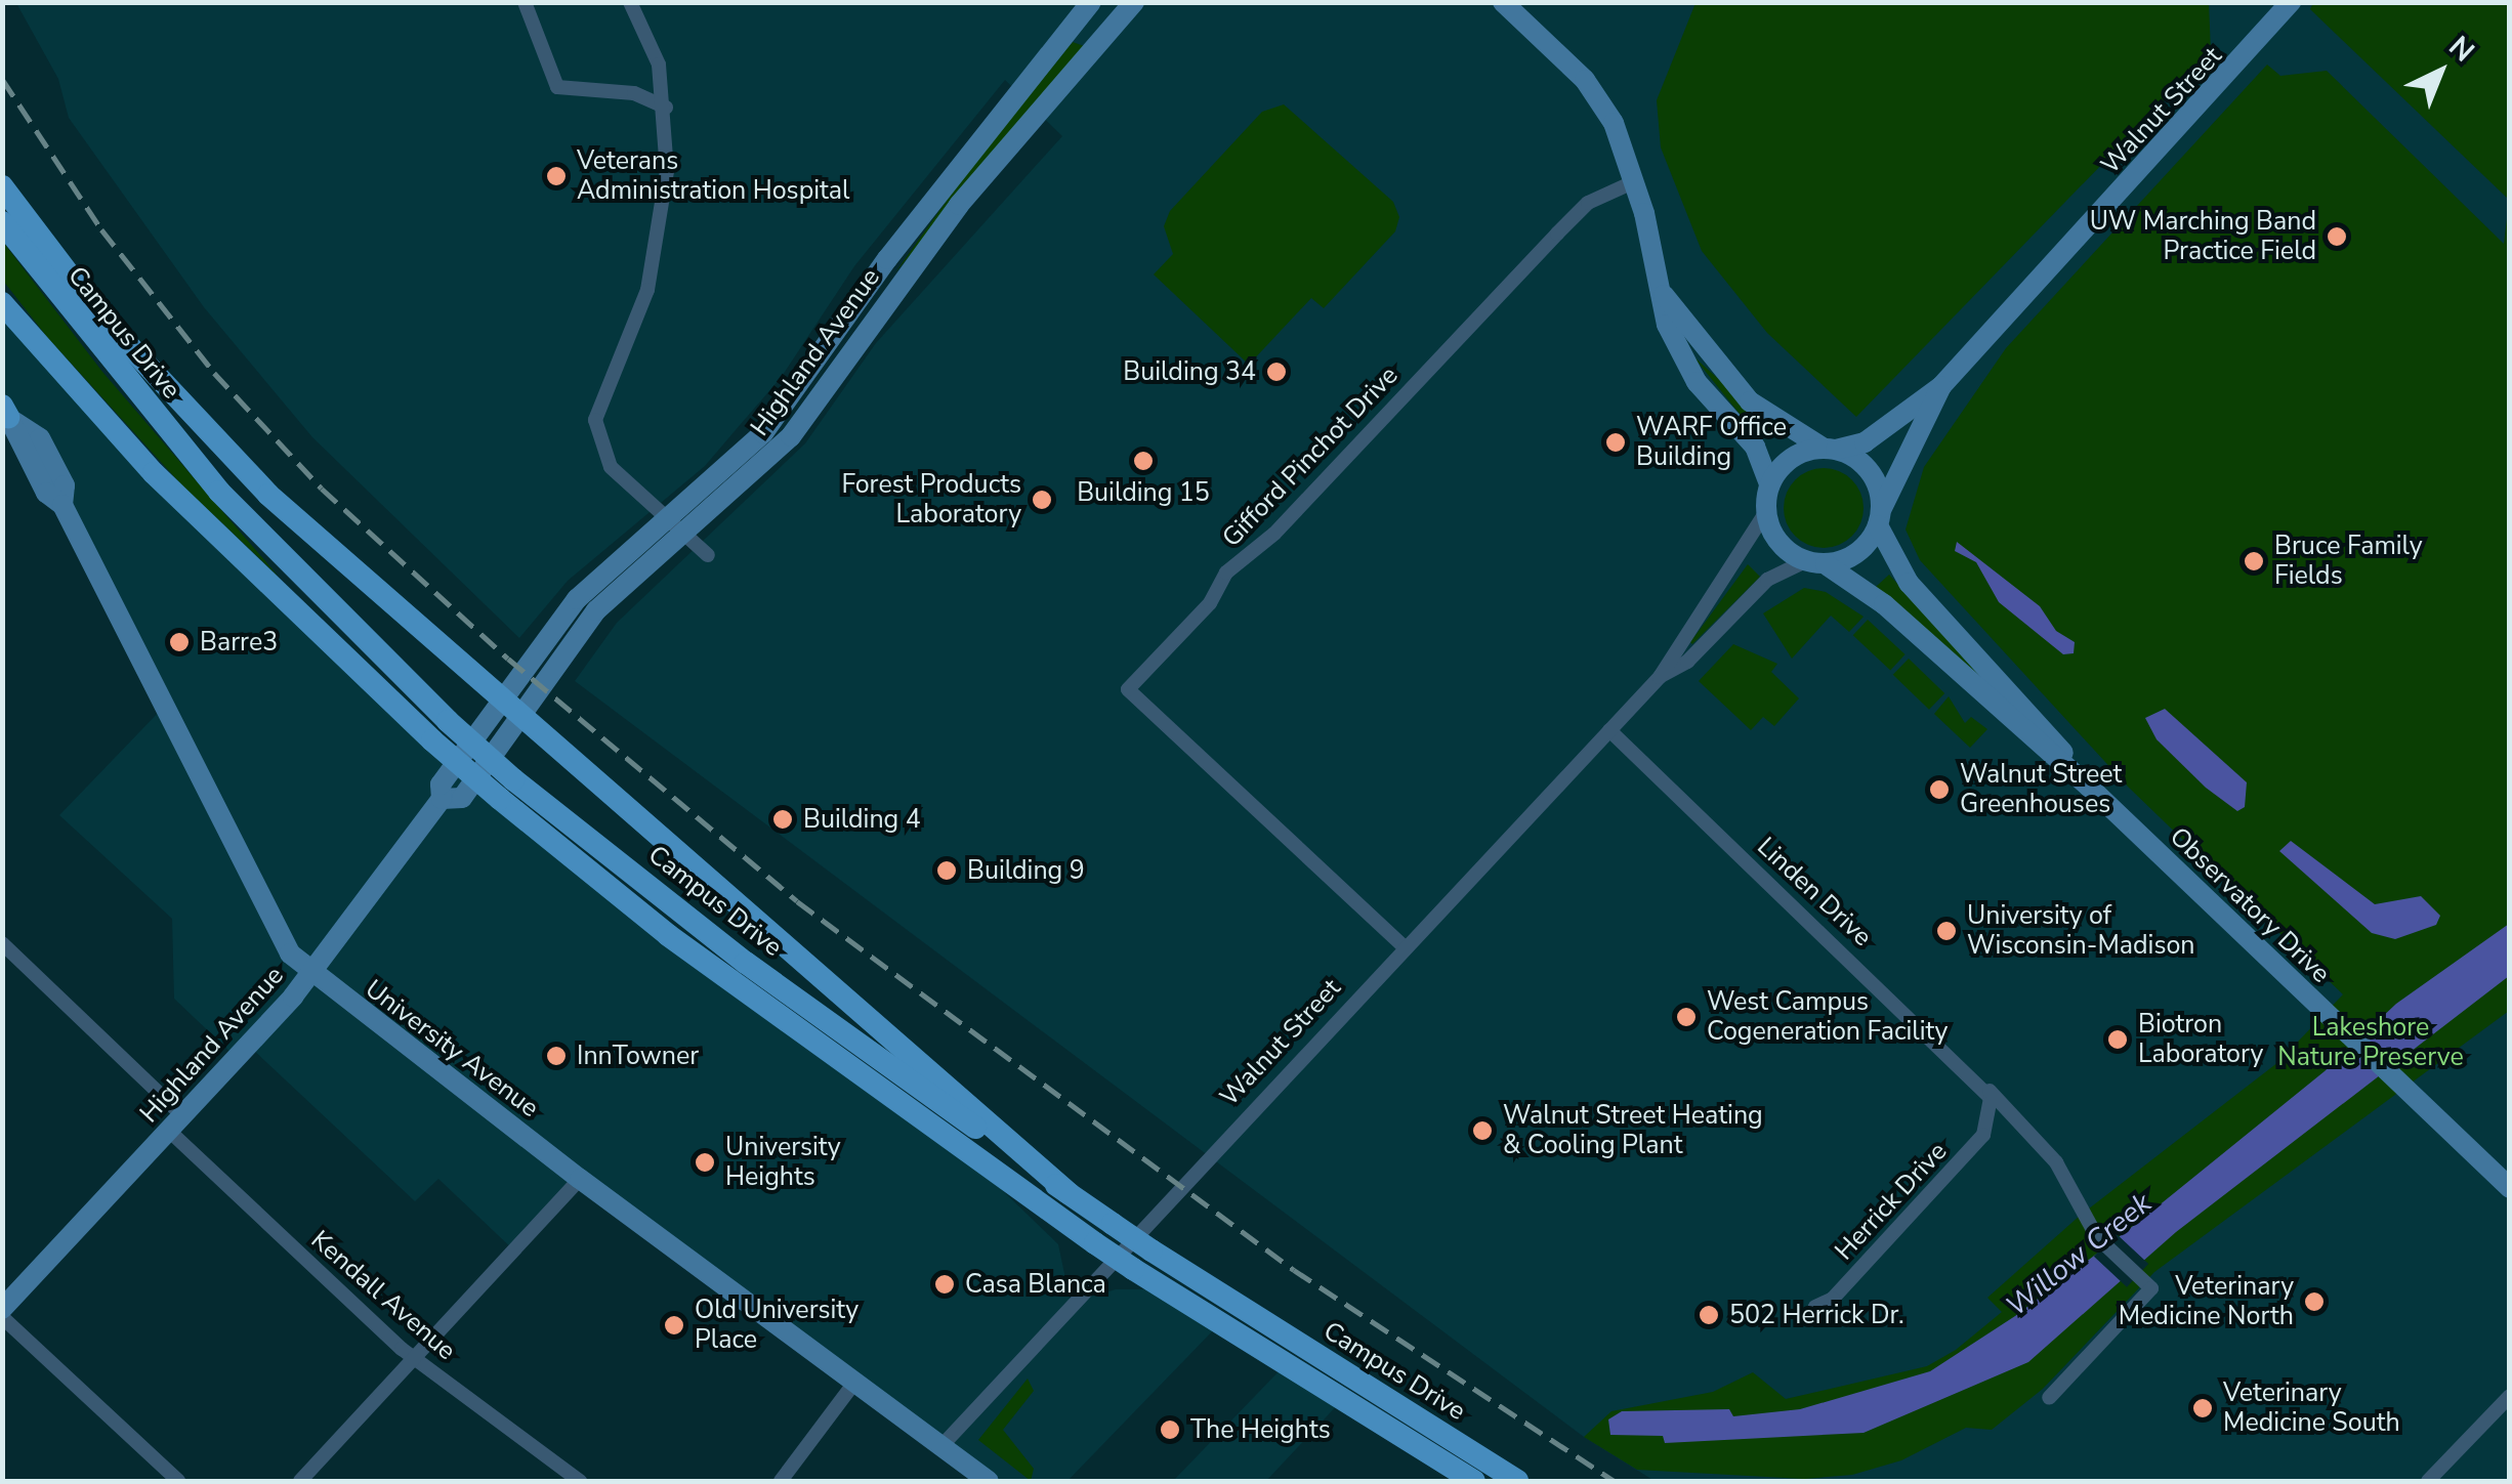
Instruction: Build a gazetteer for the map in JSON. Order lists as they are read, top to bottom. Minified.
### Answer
{"streets":{"main road":["Campus Drive"],"street":["Walnut Street","Highland Avenue","Gifford Pinchot Drive","Linden Drive","Observatory Drive","University Avenue","Herrick Drive","Kendall Avenue"]},"crossings":[["Walnut Street","Gifford Pinchot Drive"],["Walnut Street","Linden Drive"],["Walnut Street","Observatory Drive"],["Walnut Street","University Avenue"],["Highland Avenue","University Avenue"],["Highland Avenue","Kendall Avenue"],["Linden Drive","Herrick Drive"]],"water":["Willow Creek"],"parks":["Lakeshore Nature Preserve"],"places":["Veterans Administration Hospital","UW Marching Band Practice Field","Building 34","WARF Office Building","Building 15","Forest Products Laboratory","Bruce Family Fields","Barre3","Walnut Street Greenhouses","Building 4","Building 9","University of Wisconsin-Madison","West Campus Cogeneration Facility","Biotron Laboratory","InnTowner","Walnut Street Heating & Cooling Plant","University Heights","Casa Blanca","Veterinary Medicine North","502 Herrick Dr.","Old University Place","Veterinary Medicine South","The Heights"],"north":"top right"}
